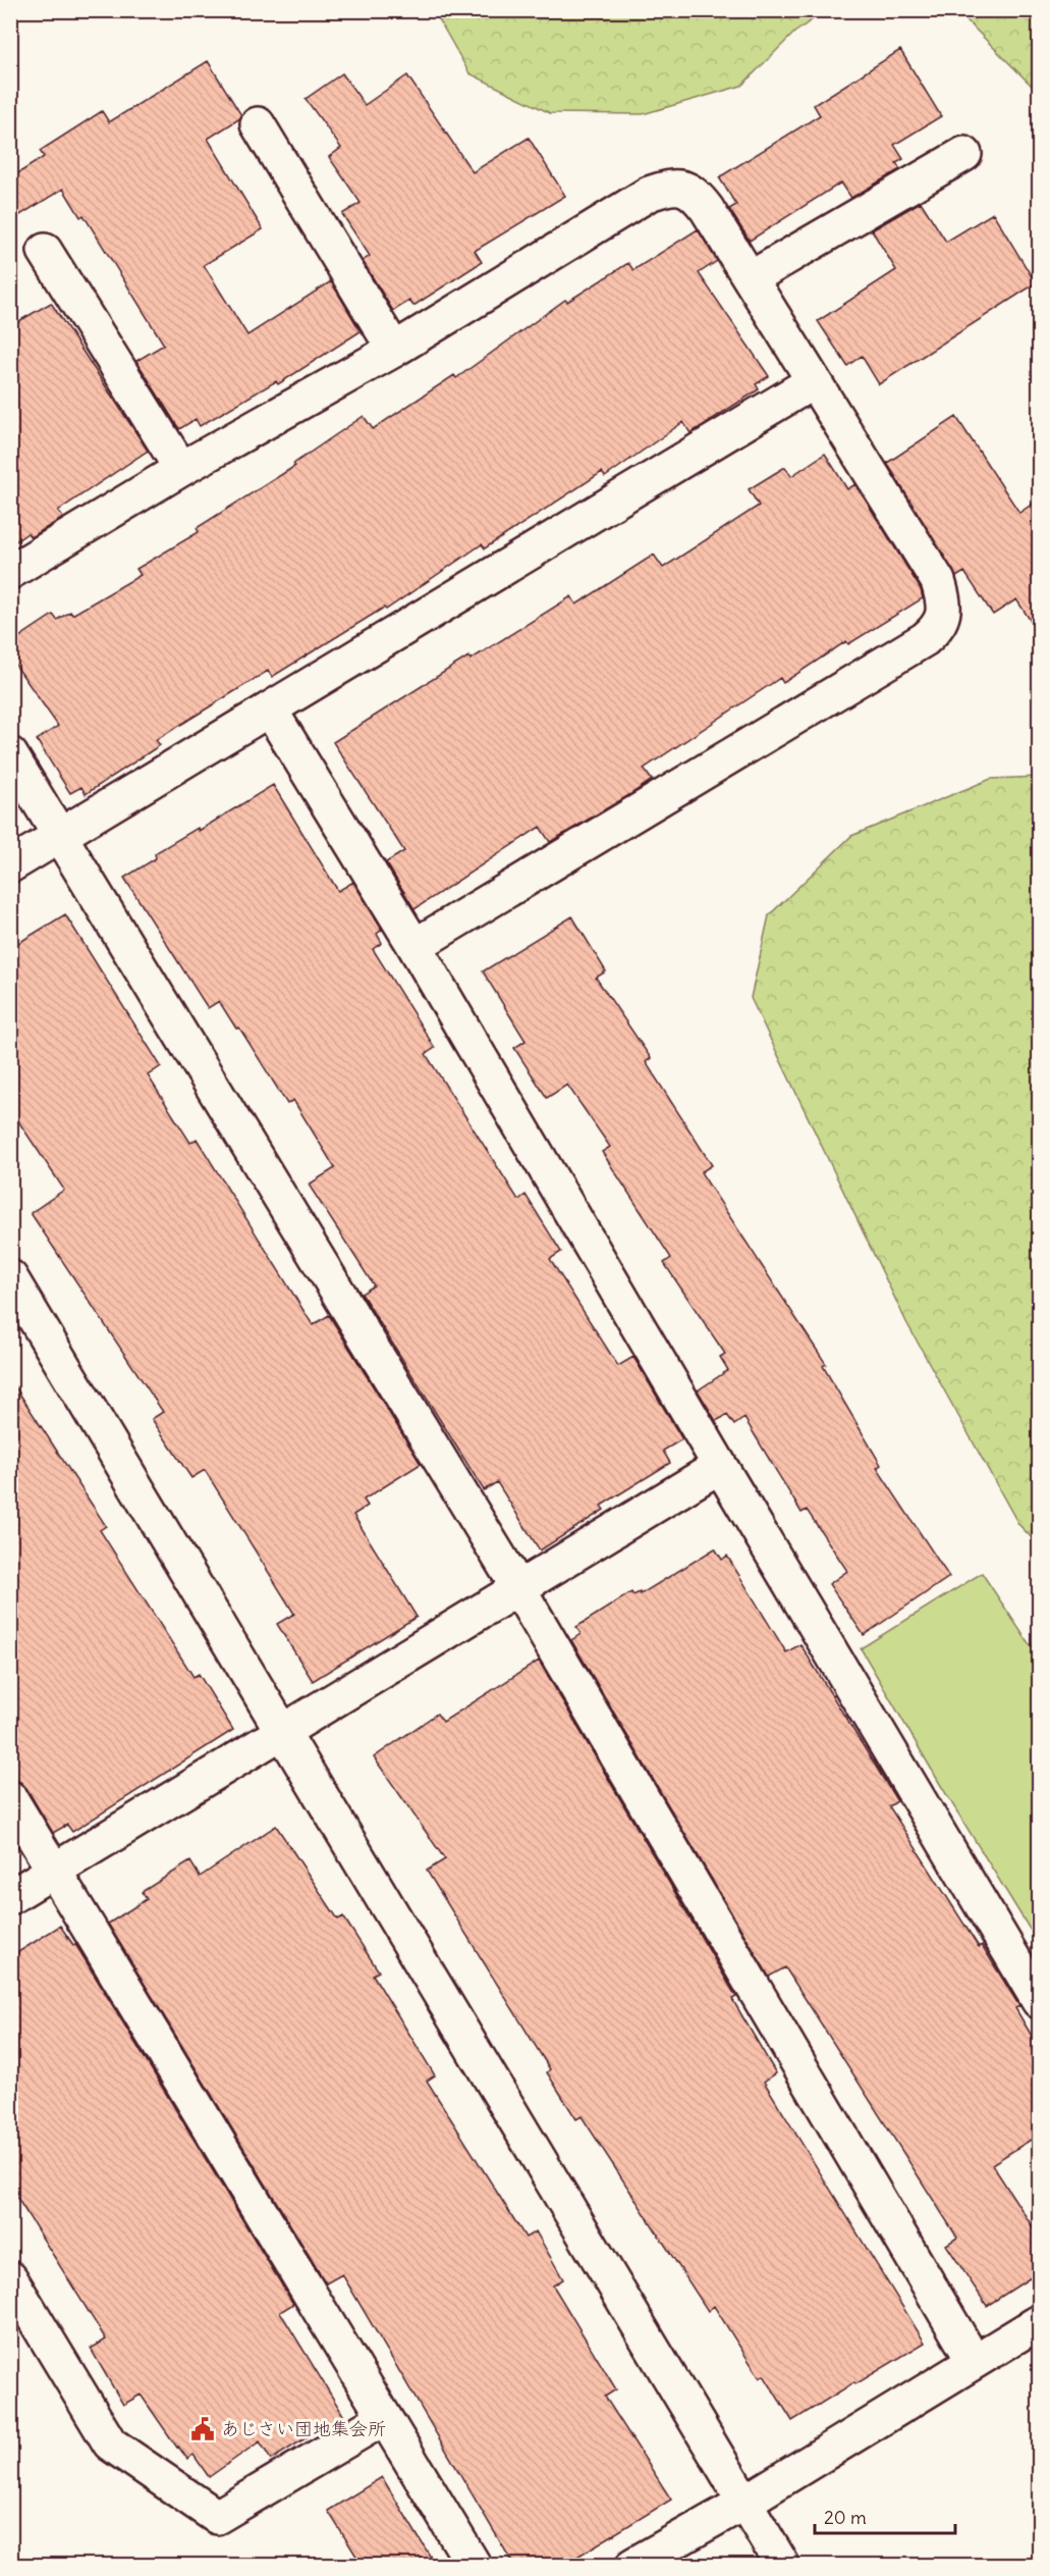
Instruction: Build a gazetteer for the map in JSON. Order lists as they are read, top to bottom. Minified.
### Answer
{"places":{"public building":["あじさい団地集会所"]},"scale_bar":"20 m"}
